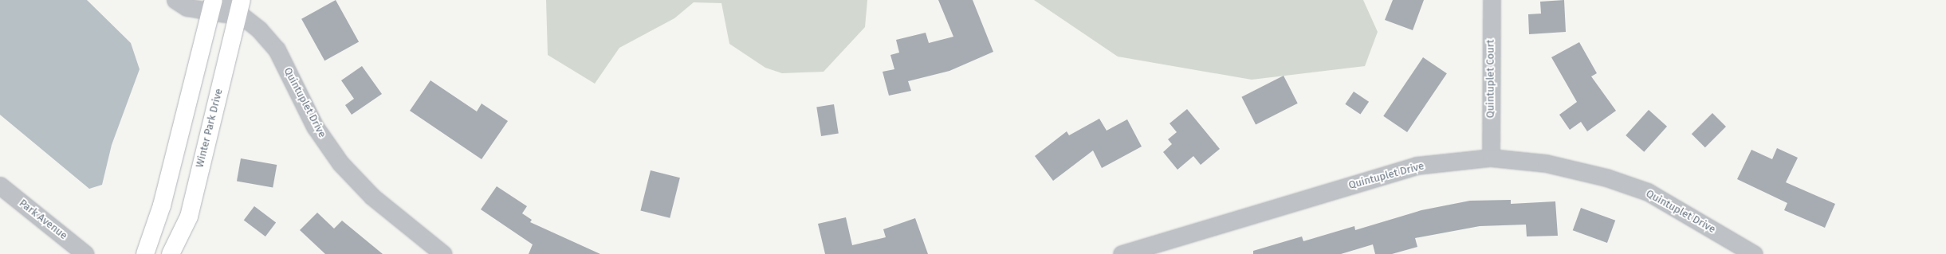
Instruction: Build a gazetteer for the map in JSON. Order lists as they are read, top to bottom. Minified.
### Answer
{"streets":{"street":["Quintuplet Court","Quintuplet Drive","Winter Park Drive","Park Avenue"]},"crossings":[["Quintuplet Court","Quintuplet Drive"],["Quintuplet Drive","Winter Park Drive"]]}
